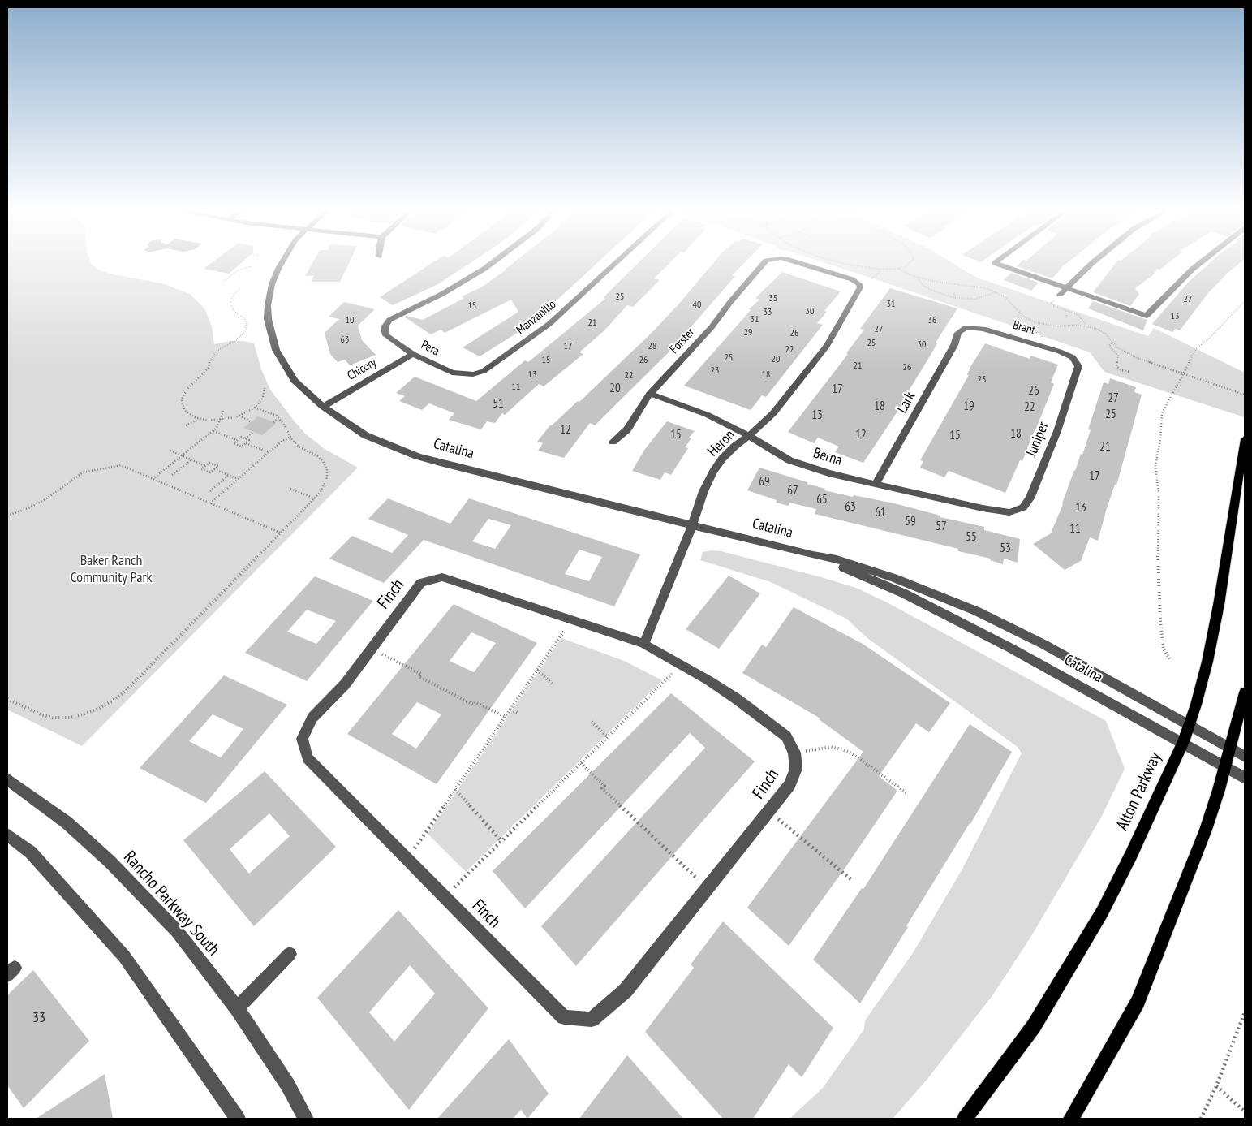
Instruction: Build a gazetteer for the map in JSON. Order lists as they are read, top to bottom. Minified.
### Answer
{"streets":{"main road":["Alton Parkway"],"street":["Manzanillo","Brant","Forster","Pera","Chicory","Lark","Juniper","Heron","Catalina","Berna","Finch","Rancho Parkway South"]},"crossings":[["Manzanillo","Pera"],["Brant","Lark"],["Brant","Juniper"],["Forster","Heron"],["Forster","Berna"],["Pera","Chicory"],["Chicory","Catalina"],["Lark","Berna"],["Juniper","Berna"],["Heron","Catalina"],["Heron","Berna"],["Heron","Finch"],["Catalina","Alton Parkway"]],"parks":["Baker Ranch Community Park"],"house_numbers":["25","35","27","31","40","15","30","33","13","31","10","36","21","27","29","26","63","25","30","17","28","22","25","20","15","26","21","26","23","13","18","22","23","11","20","17","26","27","51","18","19","22","25","13","12","18","15","12","15","21","17","69","67","65","63","13","61","59","57","11","55","53","33"]}
